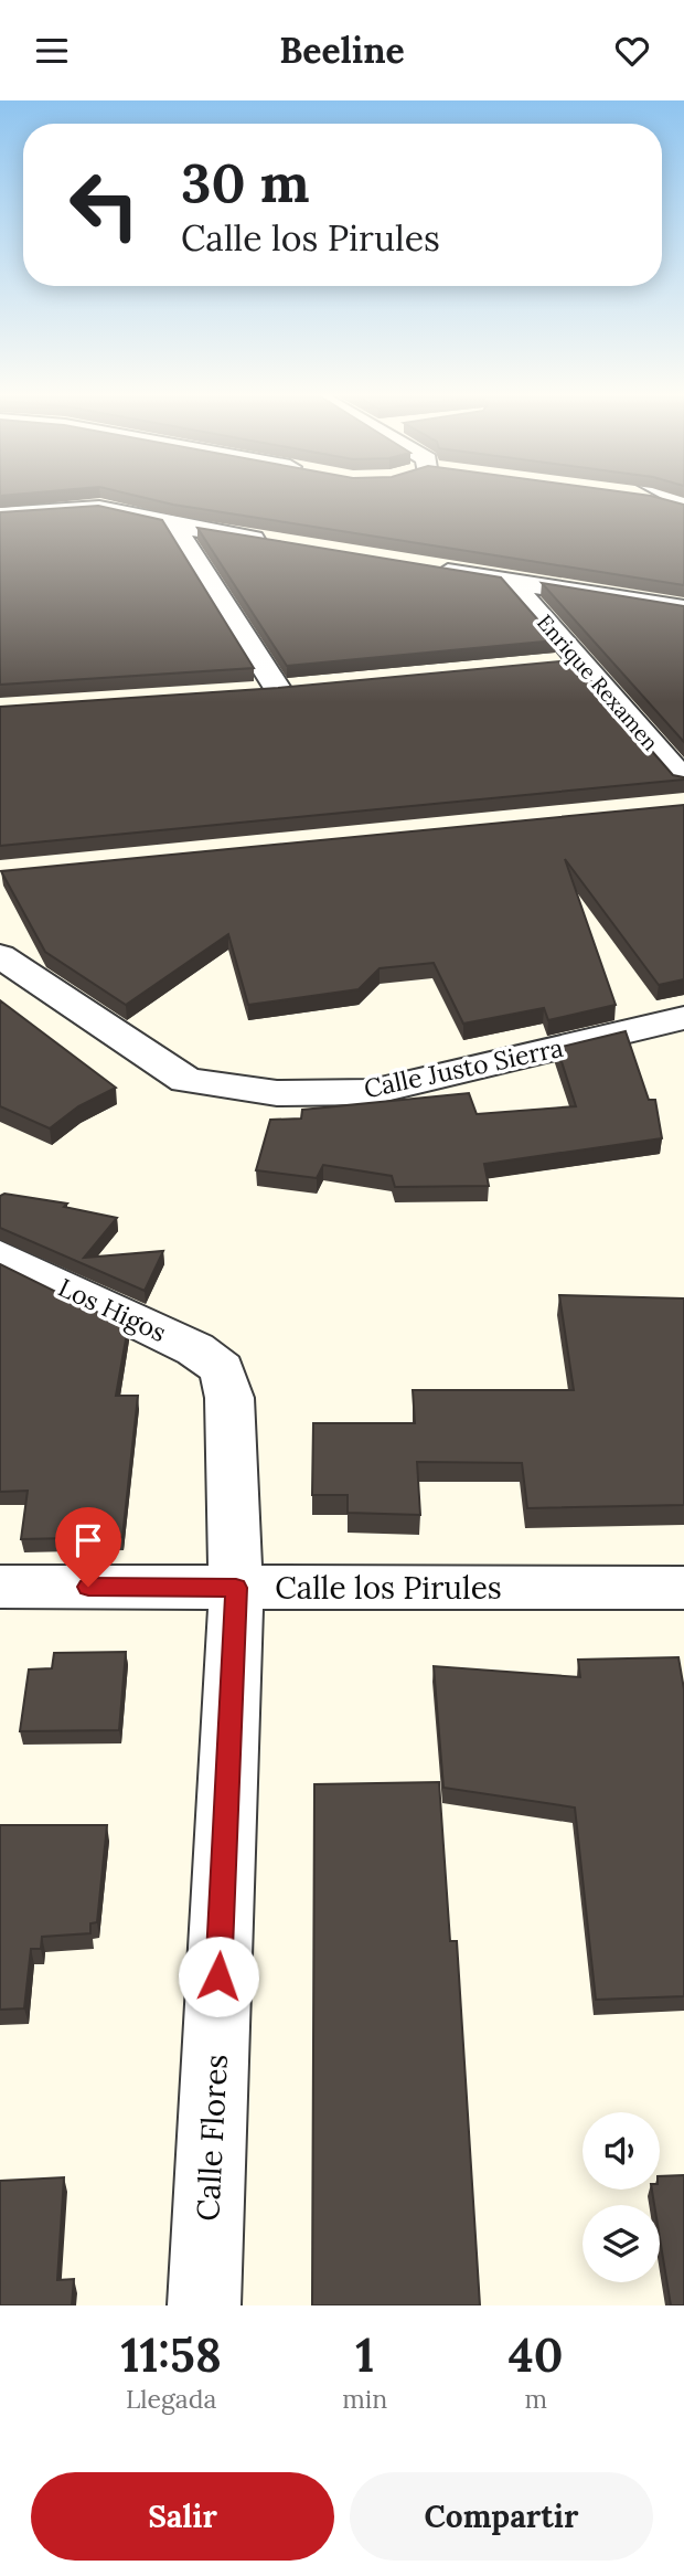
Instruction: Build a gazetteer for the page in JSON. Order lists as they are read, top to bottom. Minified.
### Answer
{"streets":{"street":["Enrique Rexamen","Calle Justo Sierra","Los Higos","Calle los Pirules","Calle Flores"]},"crossings":[["Los Higos","Calle Flores"],["Calle los Pirules","Calle Flores"]],"page":{"header":"Beeline","turn":["30 m","Calle los Pirules"],"eta":["11:58","Llegada","1","min","40","m"],"buttons":["Salir","Compartir"]}}
